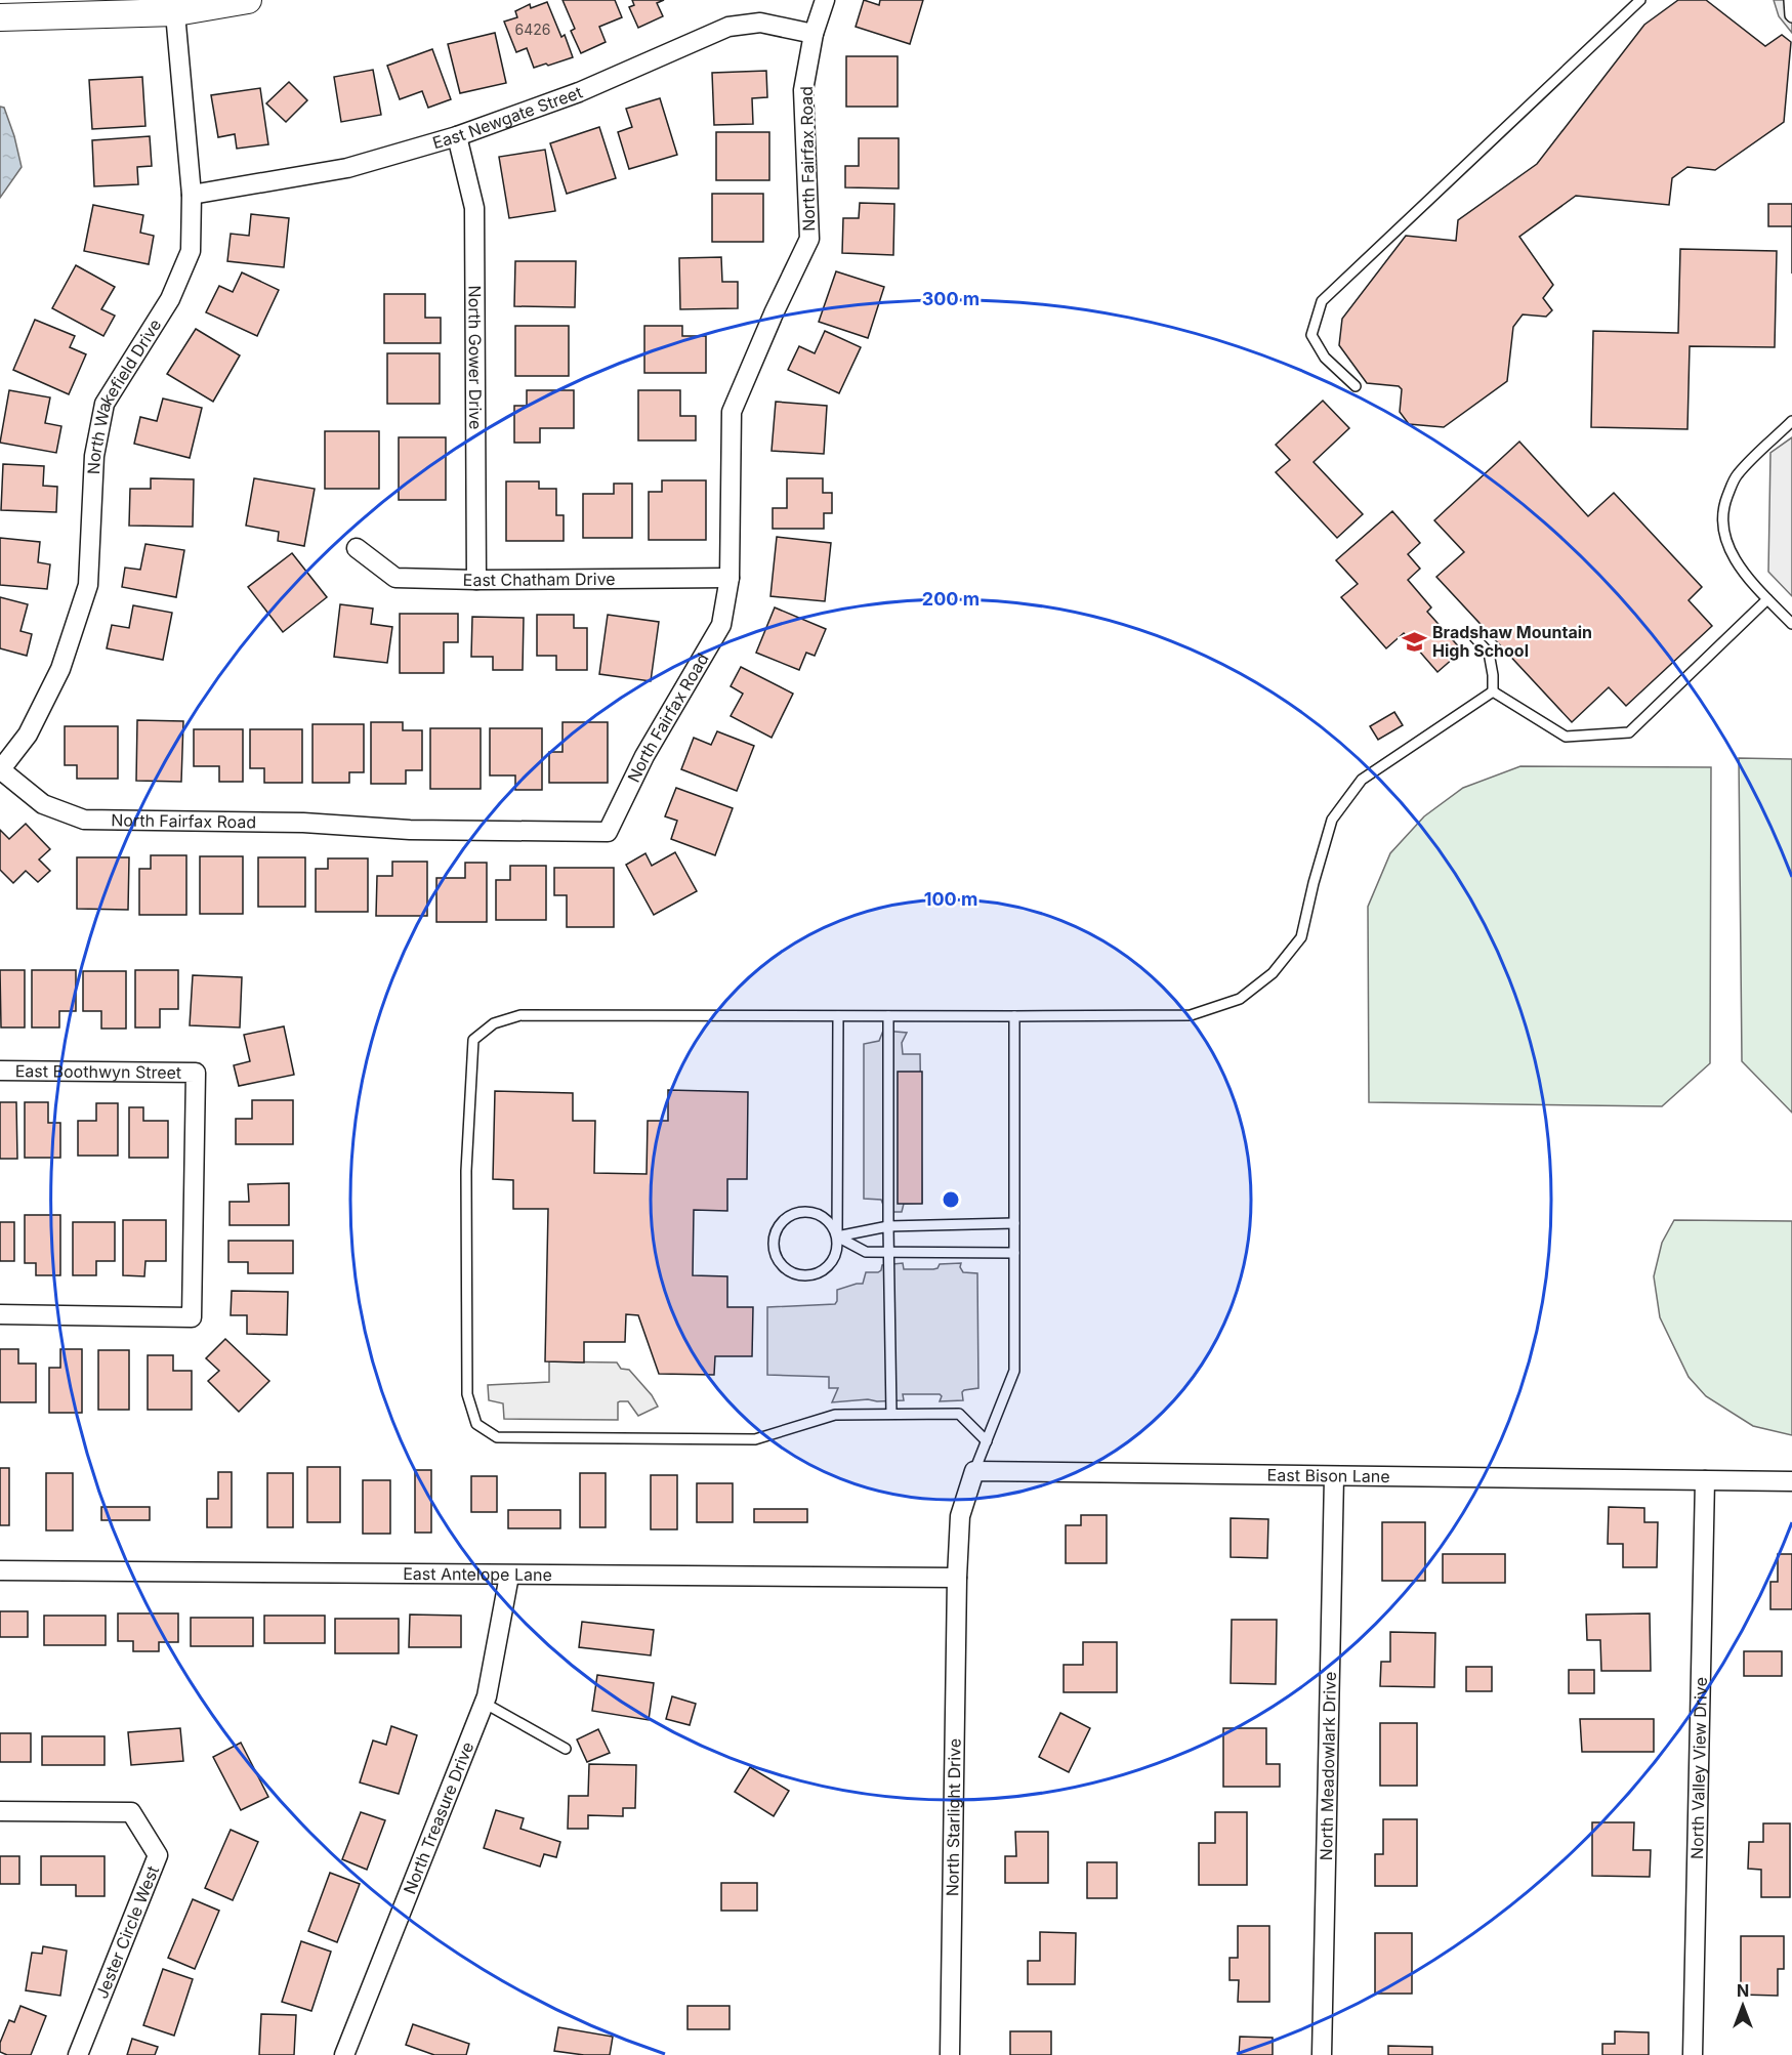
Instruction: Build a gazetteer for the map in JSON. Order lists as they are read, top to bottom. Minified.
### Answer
{"streets":{"street":["East Newgate Street","North Fairfax Road","North Gower Drive","North Wakefield Drive","East Chatham Drive","East Boothwyn Street","East Bison Lane","East Antelope Lane","North Meadowlark Drive","North Valley View Drive","North Starlight Drive","North Treasure Drive","Jester Circle West"]},"crossings":[["East Newgate Street","North Fairfax Road"],["East Newgate Street","North Gower Drive"],["East Newgate Street","North Wakefield Drive"],["North Fairfax Road","North Wakefield Drive"],["North Fairfax Road","East Chatham Drive"],["North Gower Drive","East Chatham Drive"],["East Bison Lane","North Meadowlark Drive"],["East Bison Lane","North Valley View Drive"],["East Antelope Lane","North Starlight Drive"],["East Antelope Lane","North Treasure Drive"]],"places":{"school or university":["Bradshaw Mountain High School"]},"house_numbers":["6426"],"north":"top","rings":["300 m","200 m","100 m"]}
